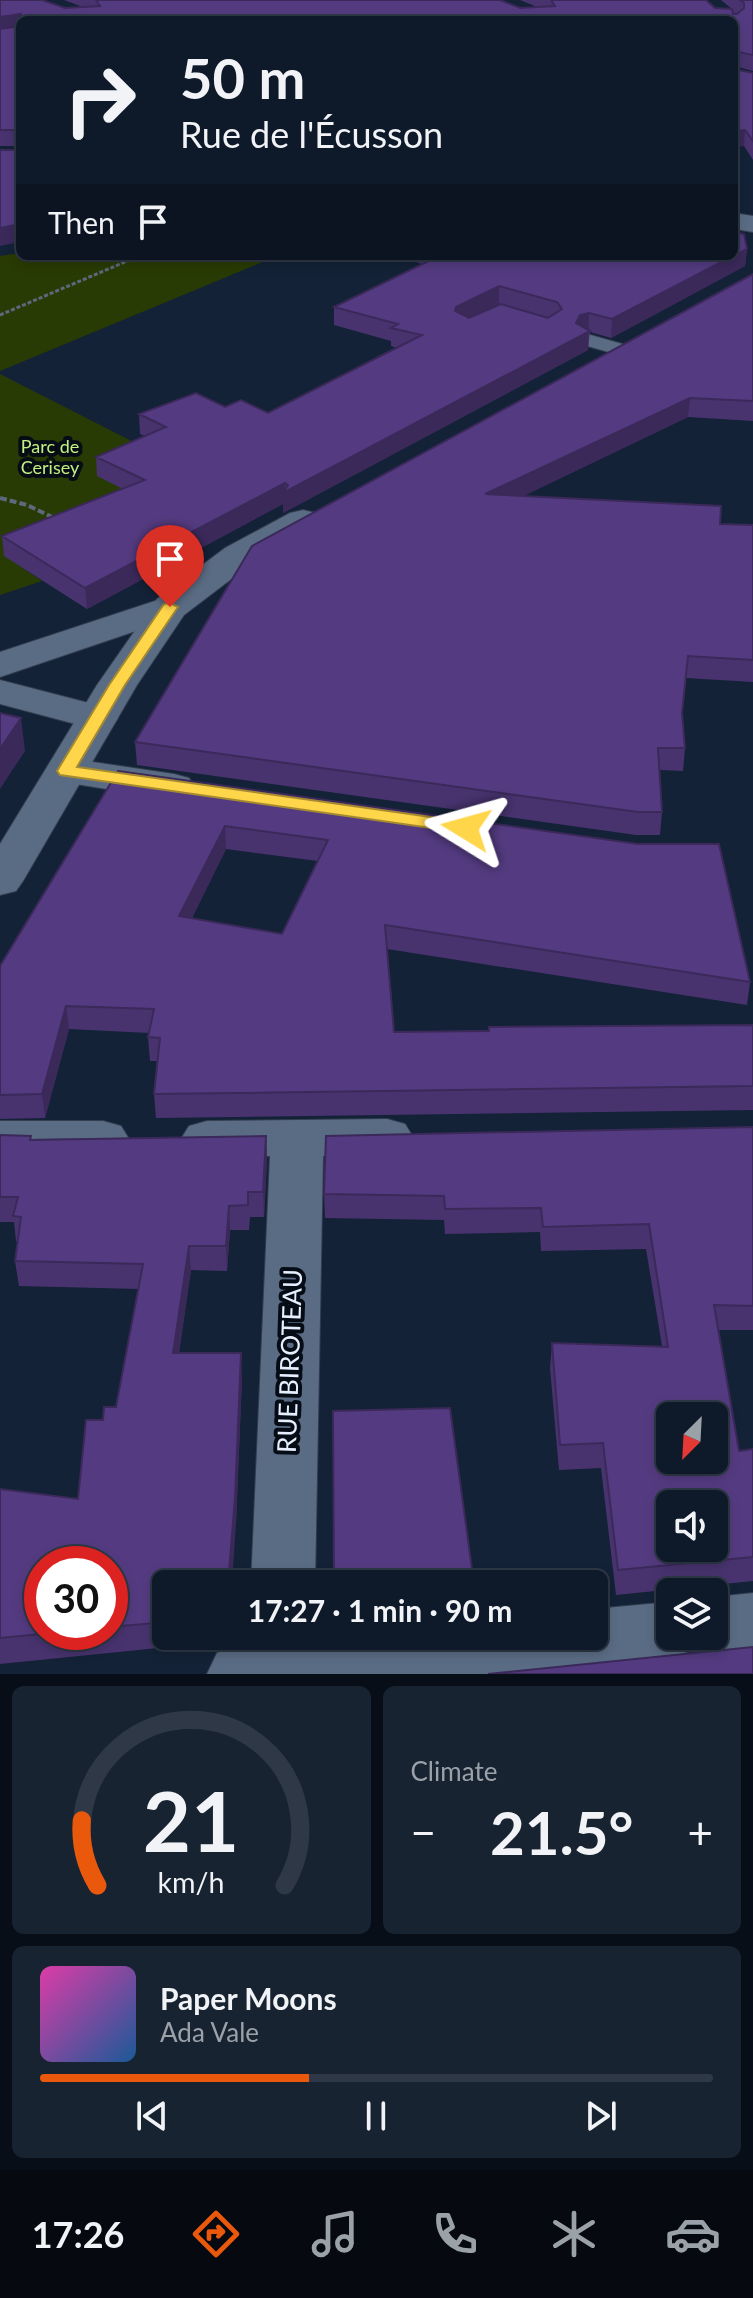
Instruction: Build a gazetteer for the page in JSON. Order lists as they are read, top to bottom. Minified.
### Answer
{"streets":{"street":["RUE BIROTEAU"]},"parks":["Parc de Cerisey"],"north":"bottom left","page":{"turn":["50 m","Rue de l'Écusson"],"then":"Then","limit":"30","trip":"17:27 · 1 min · 90 m","tile":"Climate","heat":["−","21.5°","+"],"song":["Paper Moons","Ada Vale"],"tabs":"17:26","gauge":["21","km/h"]}}
